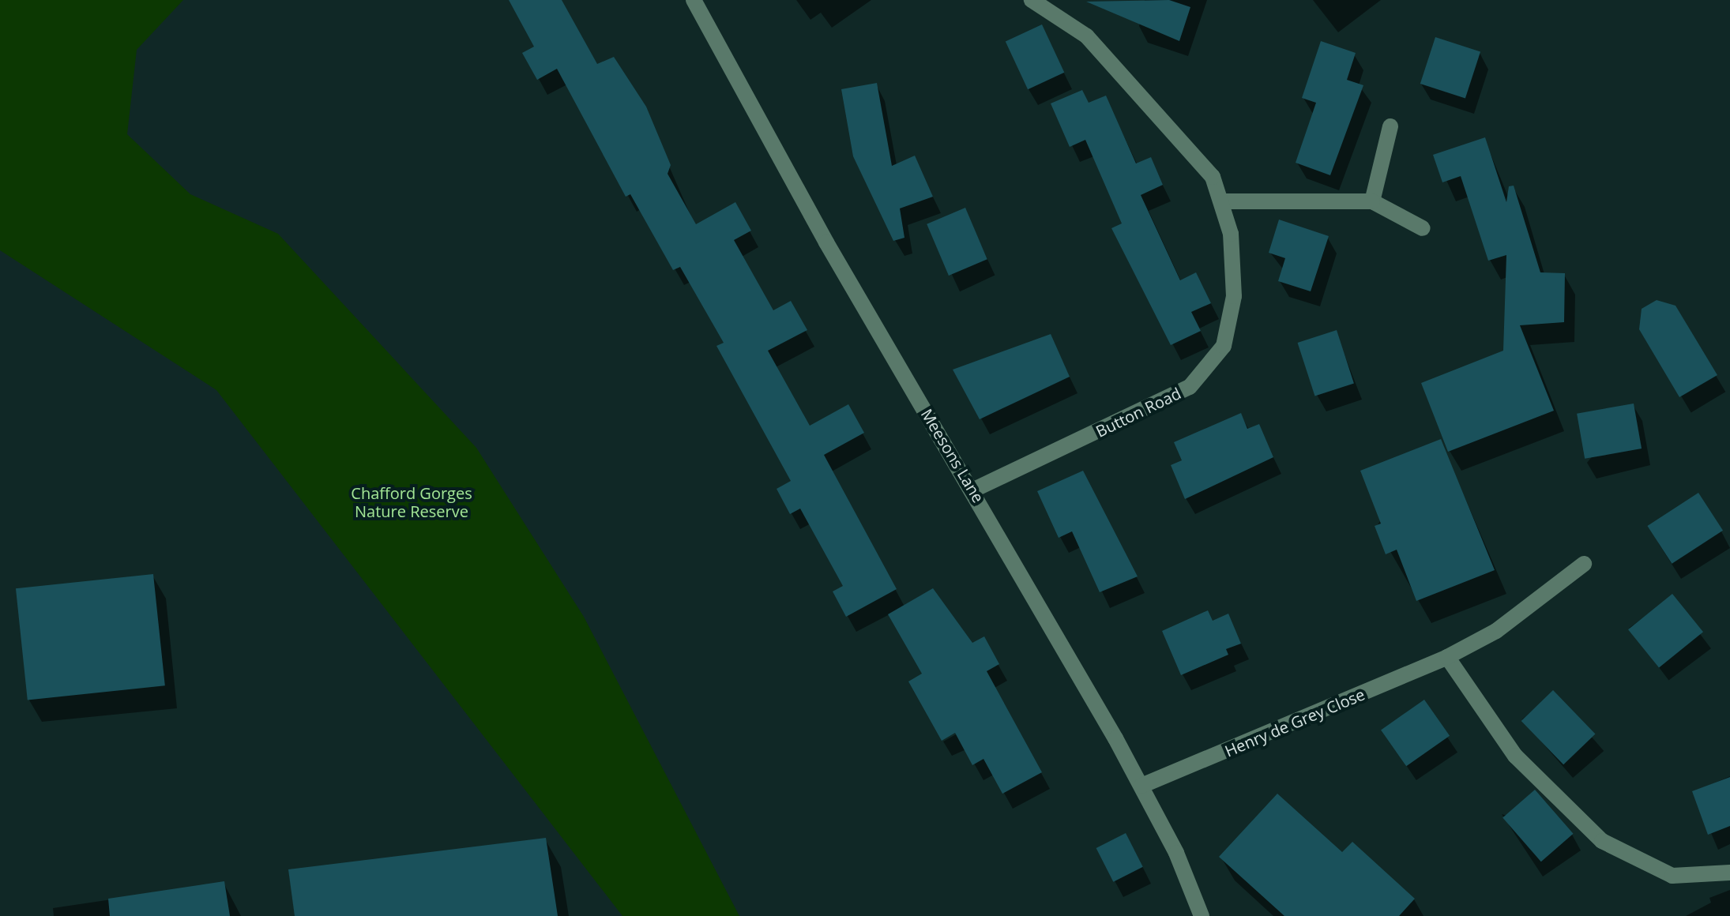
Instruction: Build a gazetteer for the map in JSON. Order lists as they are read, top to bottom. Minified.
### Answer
{"streets":{"street":["Button Road","Meesons Lane","Henry de Grey Close"]},"crossings":[["Button Road","Meesons Lane"],["Meesons Lane","Henry de Grey Close"]],"parks":["Chafford Gorges Nature Reserve"]}
